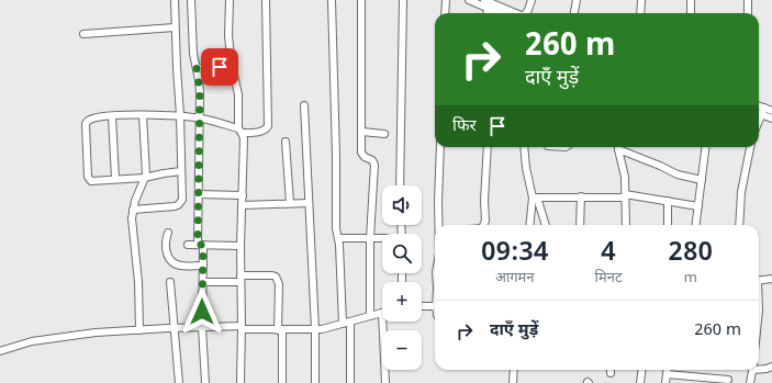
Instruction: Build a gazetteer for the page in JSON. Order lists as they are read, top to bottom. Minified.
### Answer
{"page":{"turn":["260 m","दाएँ मुड़ें"],"then":"फिर","map_buttons":["+","−"],"eta":["09:34","आगमन","4","मिनट","280","m"],"list":[{"name":"दाएँ मुड़ें","value":"260 m"}]}}
